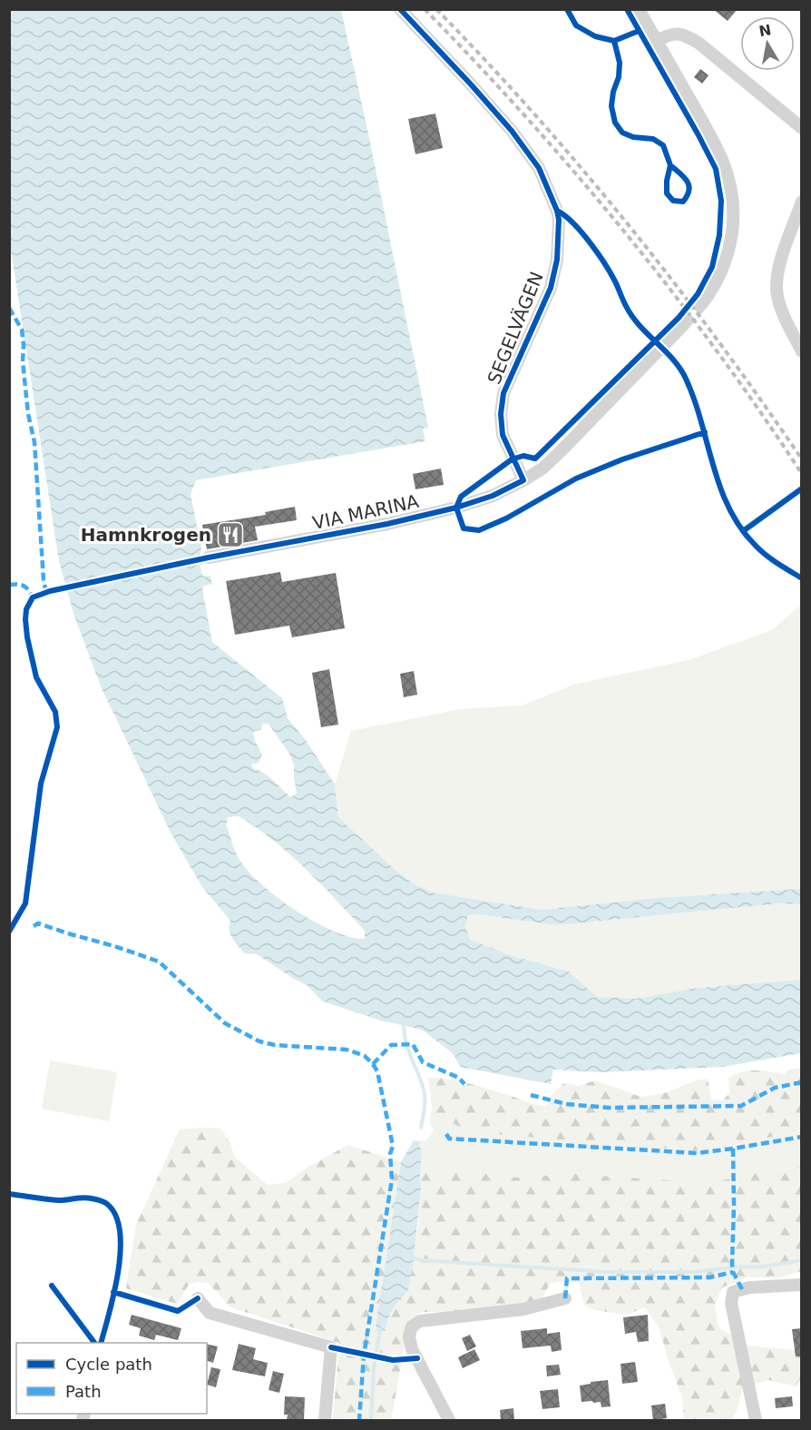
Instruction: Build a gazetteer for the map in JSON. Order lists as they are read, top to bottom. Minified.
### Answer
{"streets":{"street":["SEGELVÄGEN","VIA MARINA"]},"crossings":[["SEGELVÄGEN","VIA MARINA"]],"places":{"restaurant":["Hamnkrogen"]},"legend":["Cycle path","Path"],"north":"top"}
